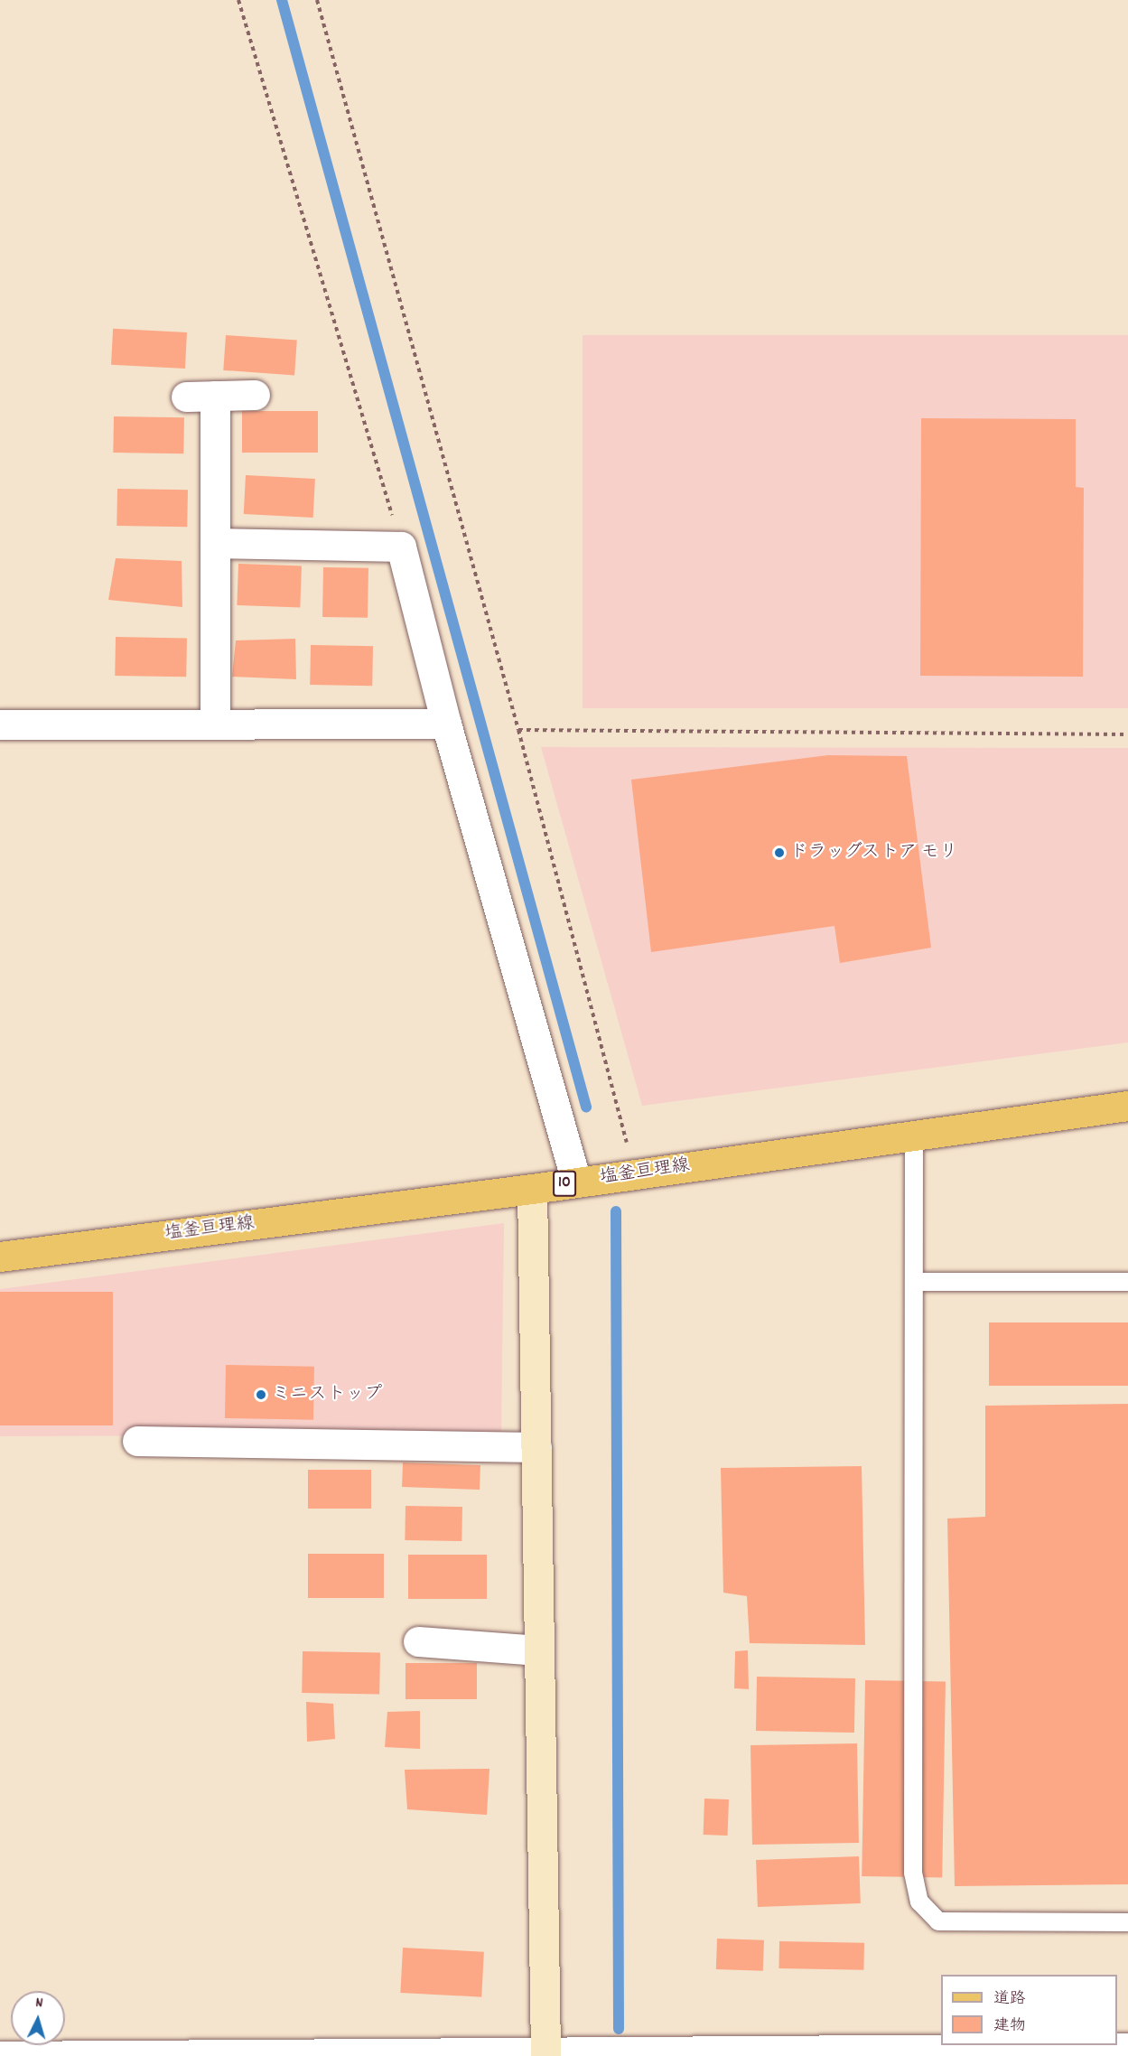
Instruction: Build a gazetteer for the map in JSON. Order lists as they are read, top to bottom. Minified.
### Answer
{"streets":{"main road":["塩釜亘理線","10"]},"places":["ドラッグストア モリ","ミニストップ"],"legend":["道路","建物"],"north":"top"}
